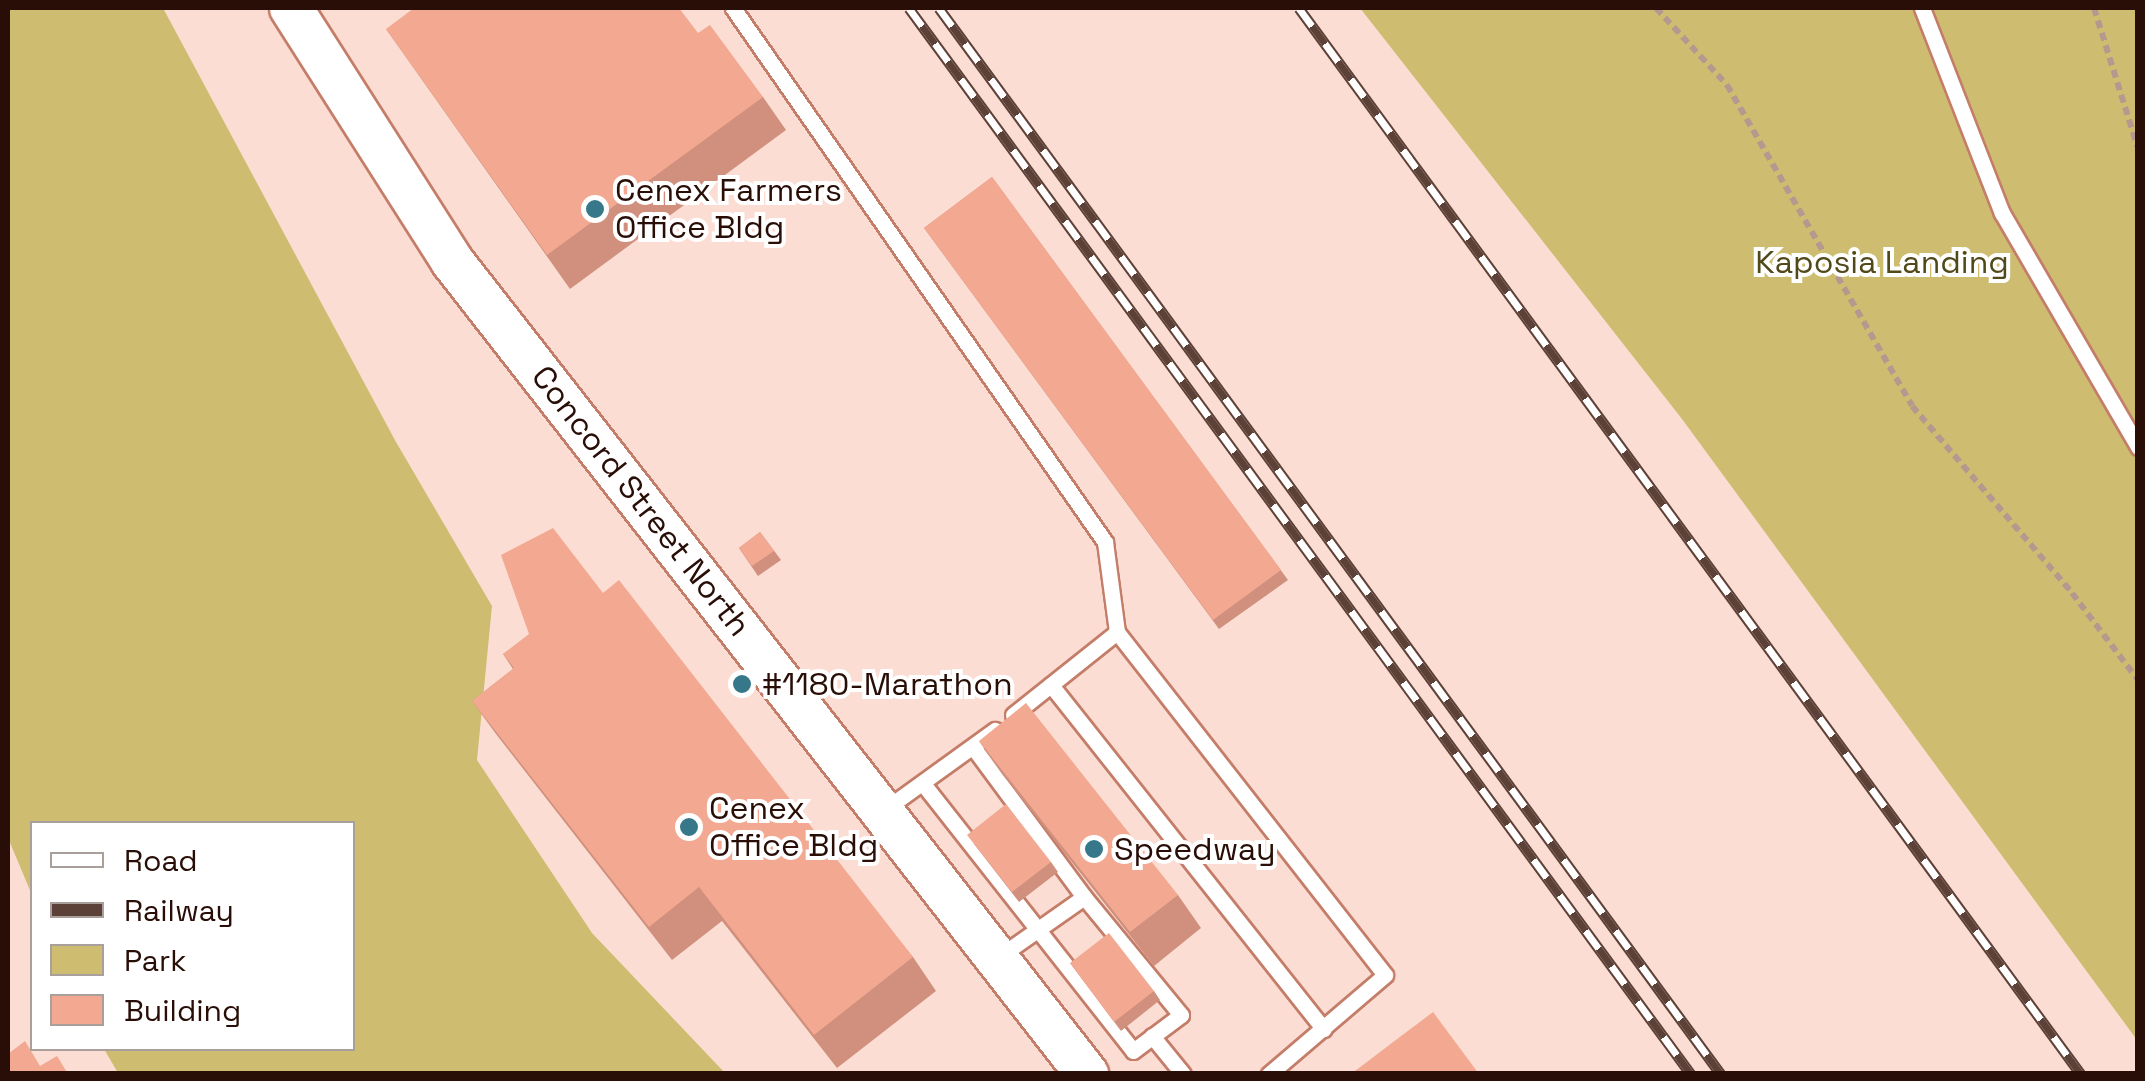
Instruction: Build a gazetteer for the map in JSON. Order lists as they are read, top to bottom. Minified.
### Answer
{"streets":{"main road":["Concord Street North"]},"parks":["Kaposia Landing"],"places":["Cenex Farmers Office Bldg","#1180-Marathon","Cenex Office Bldg","Speedway"],"legend":["Road","Railway","Park","Building"]}
